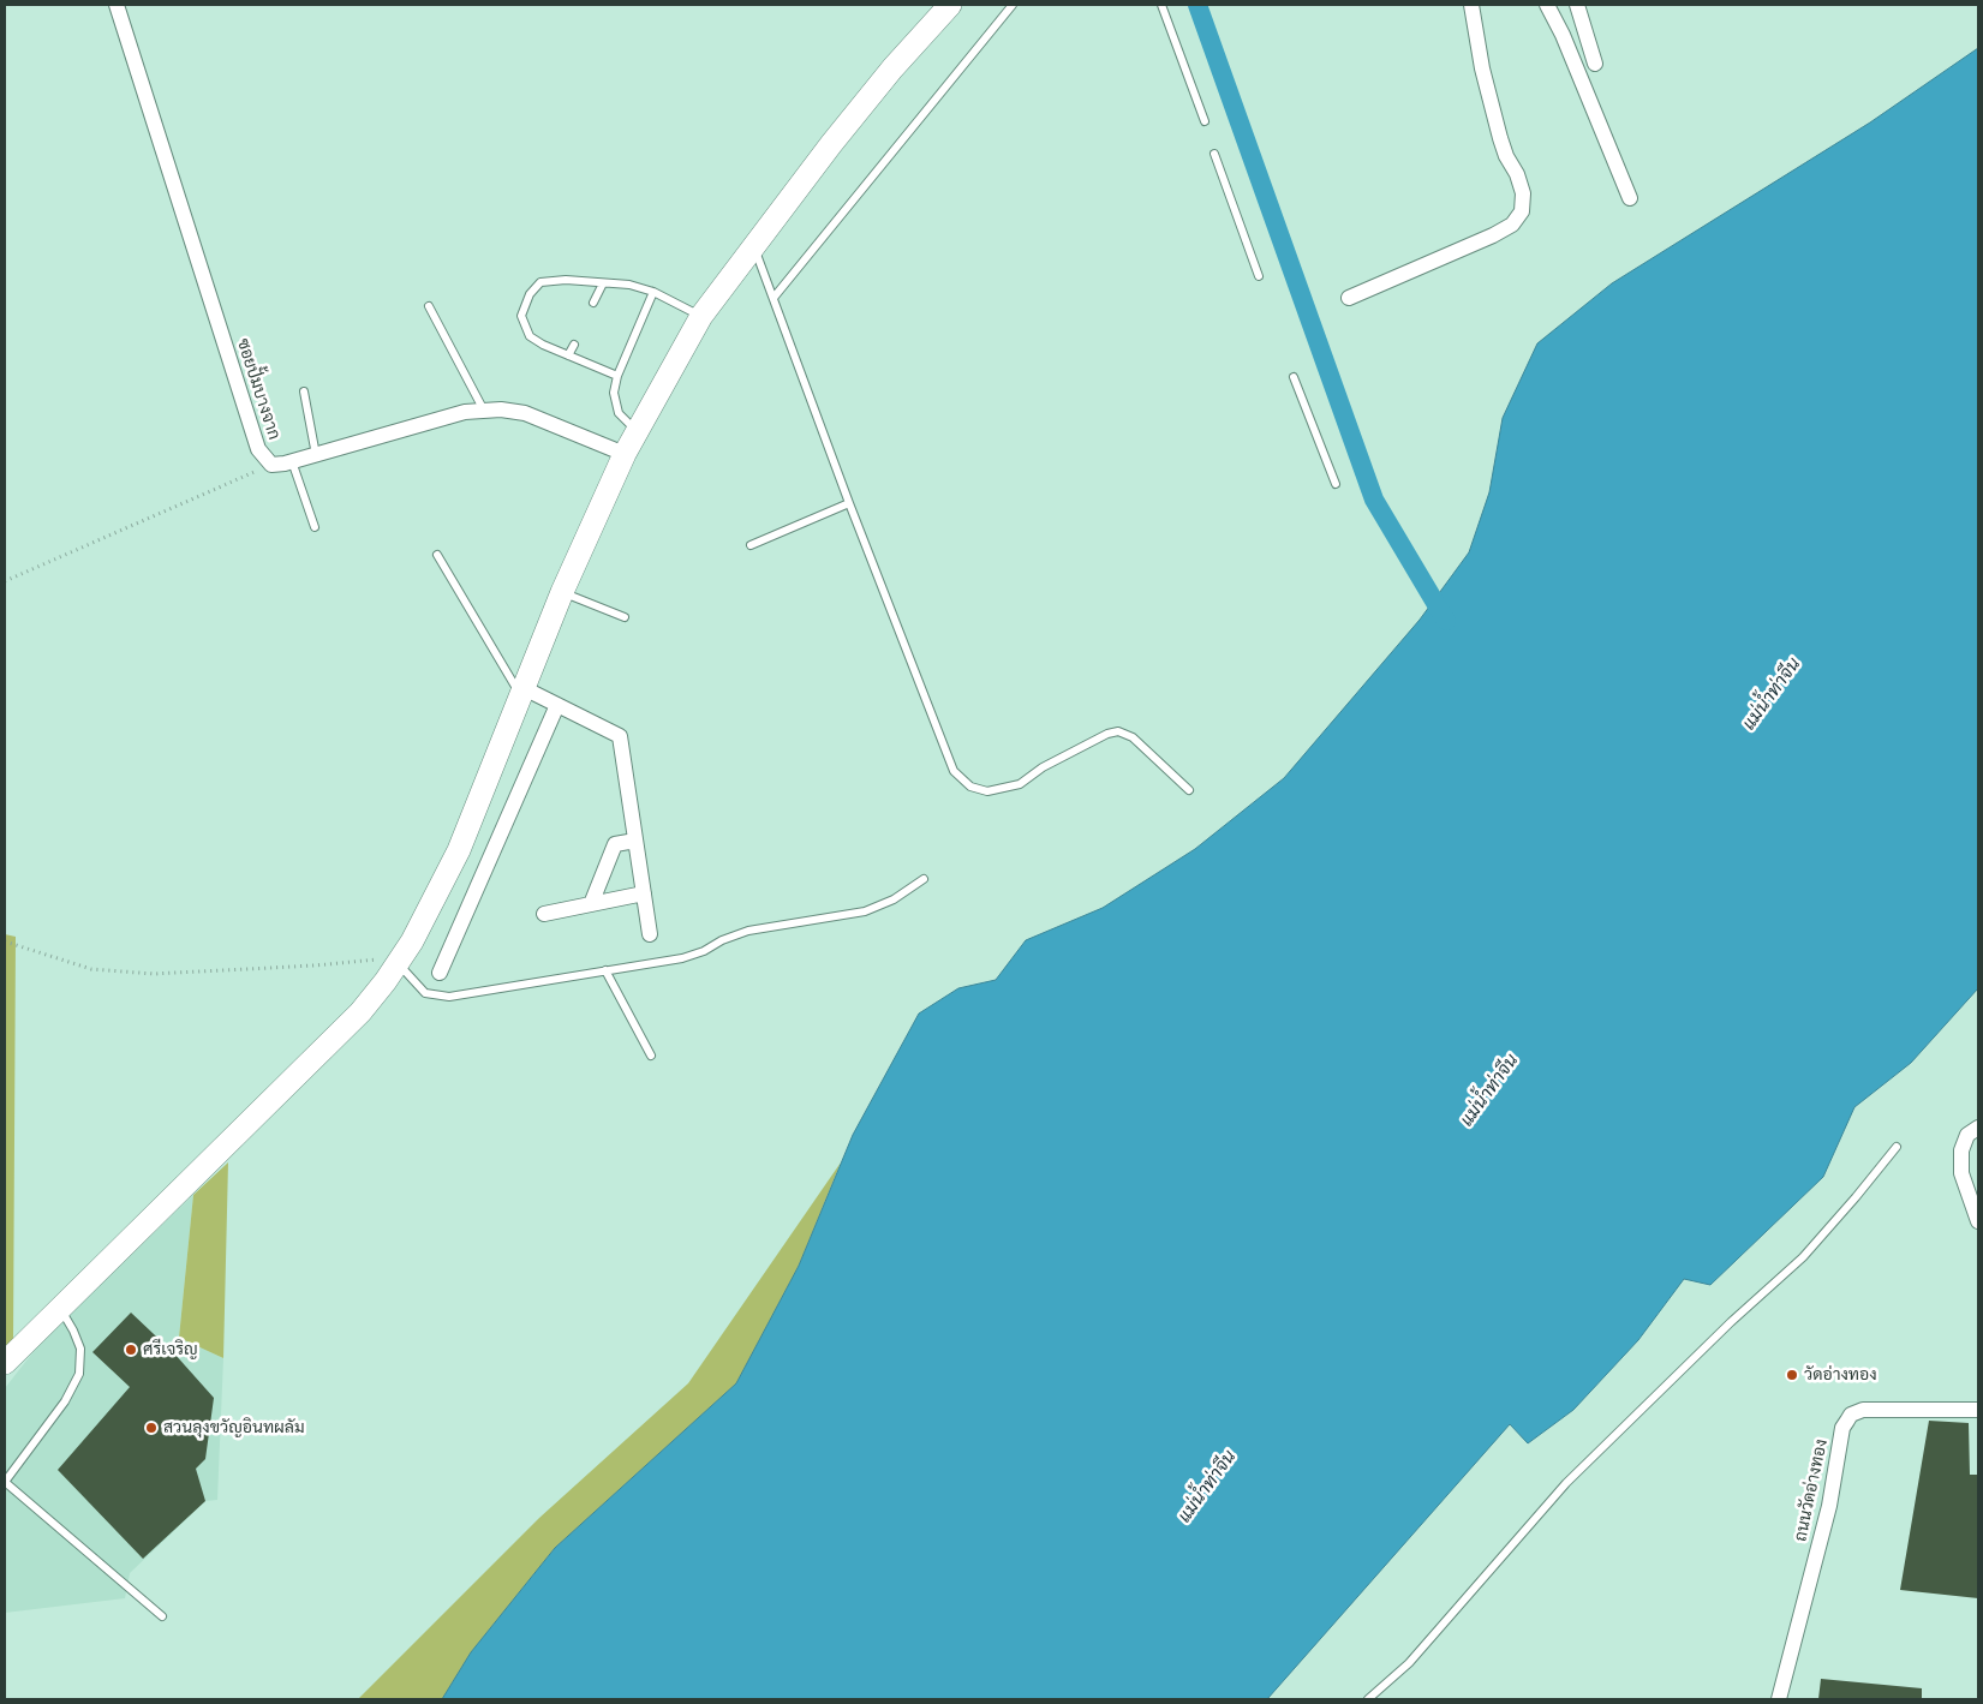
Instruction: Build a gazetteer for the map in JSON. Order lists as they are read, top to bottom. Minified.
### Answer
{"streets":{"street":["ซอยปั้มบางจาก","ถนนวัดอ่างทอง"]},"water":["แม่น้ำท่าจีน"],"places":["ศรีเจริญ","วัดอ่างทอง","สวนลุงขวัญอินทผลัม"]}
